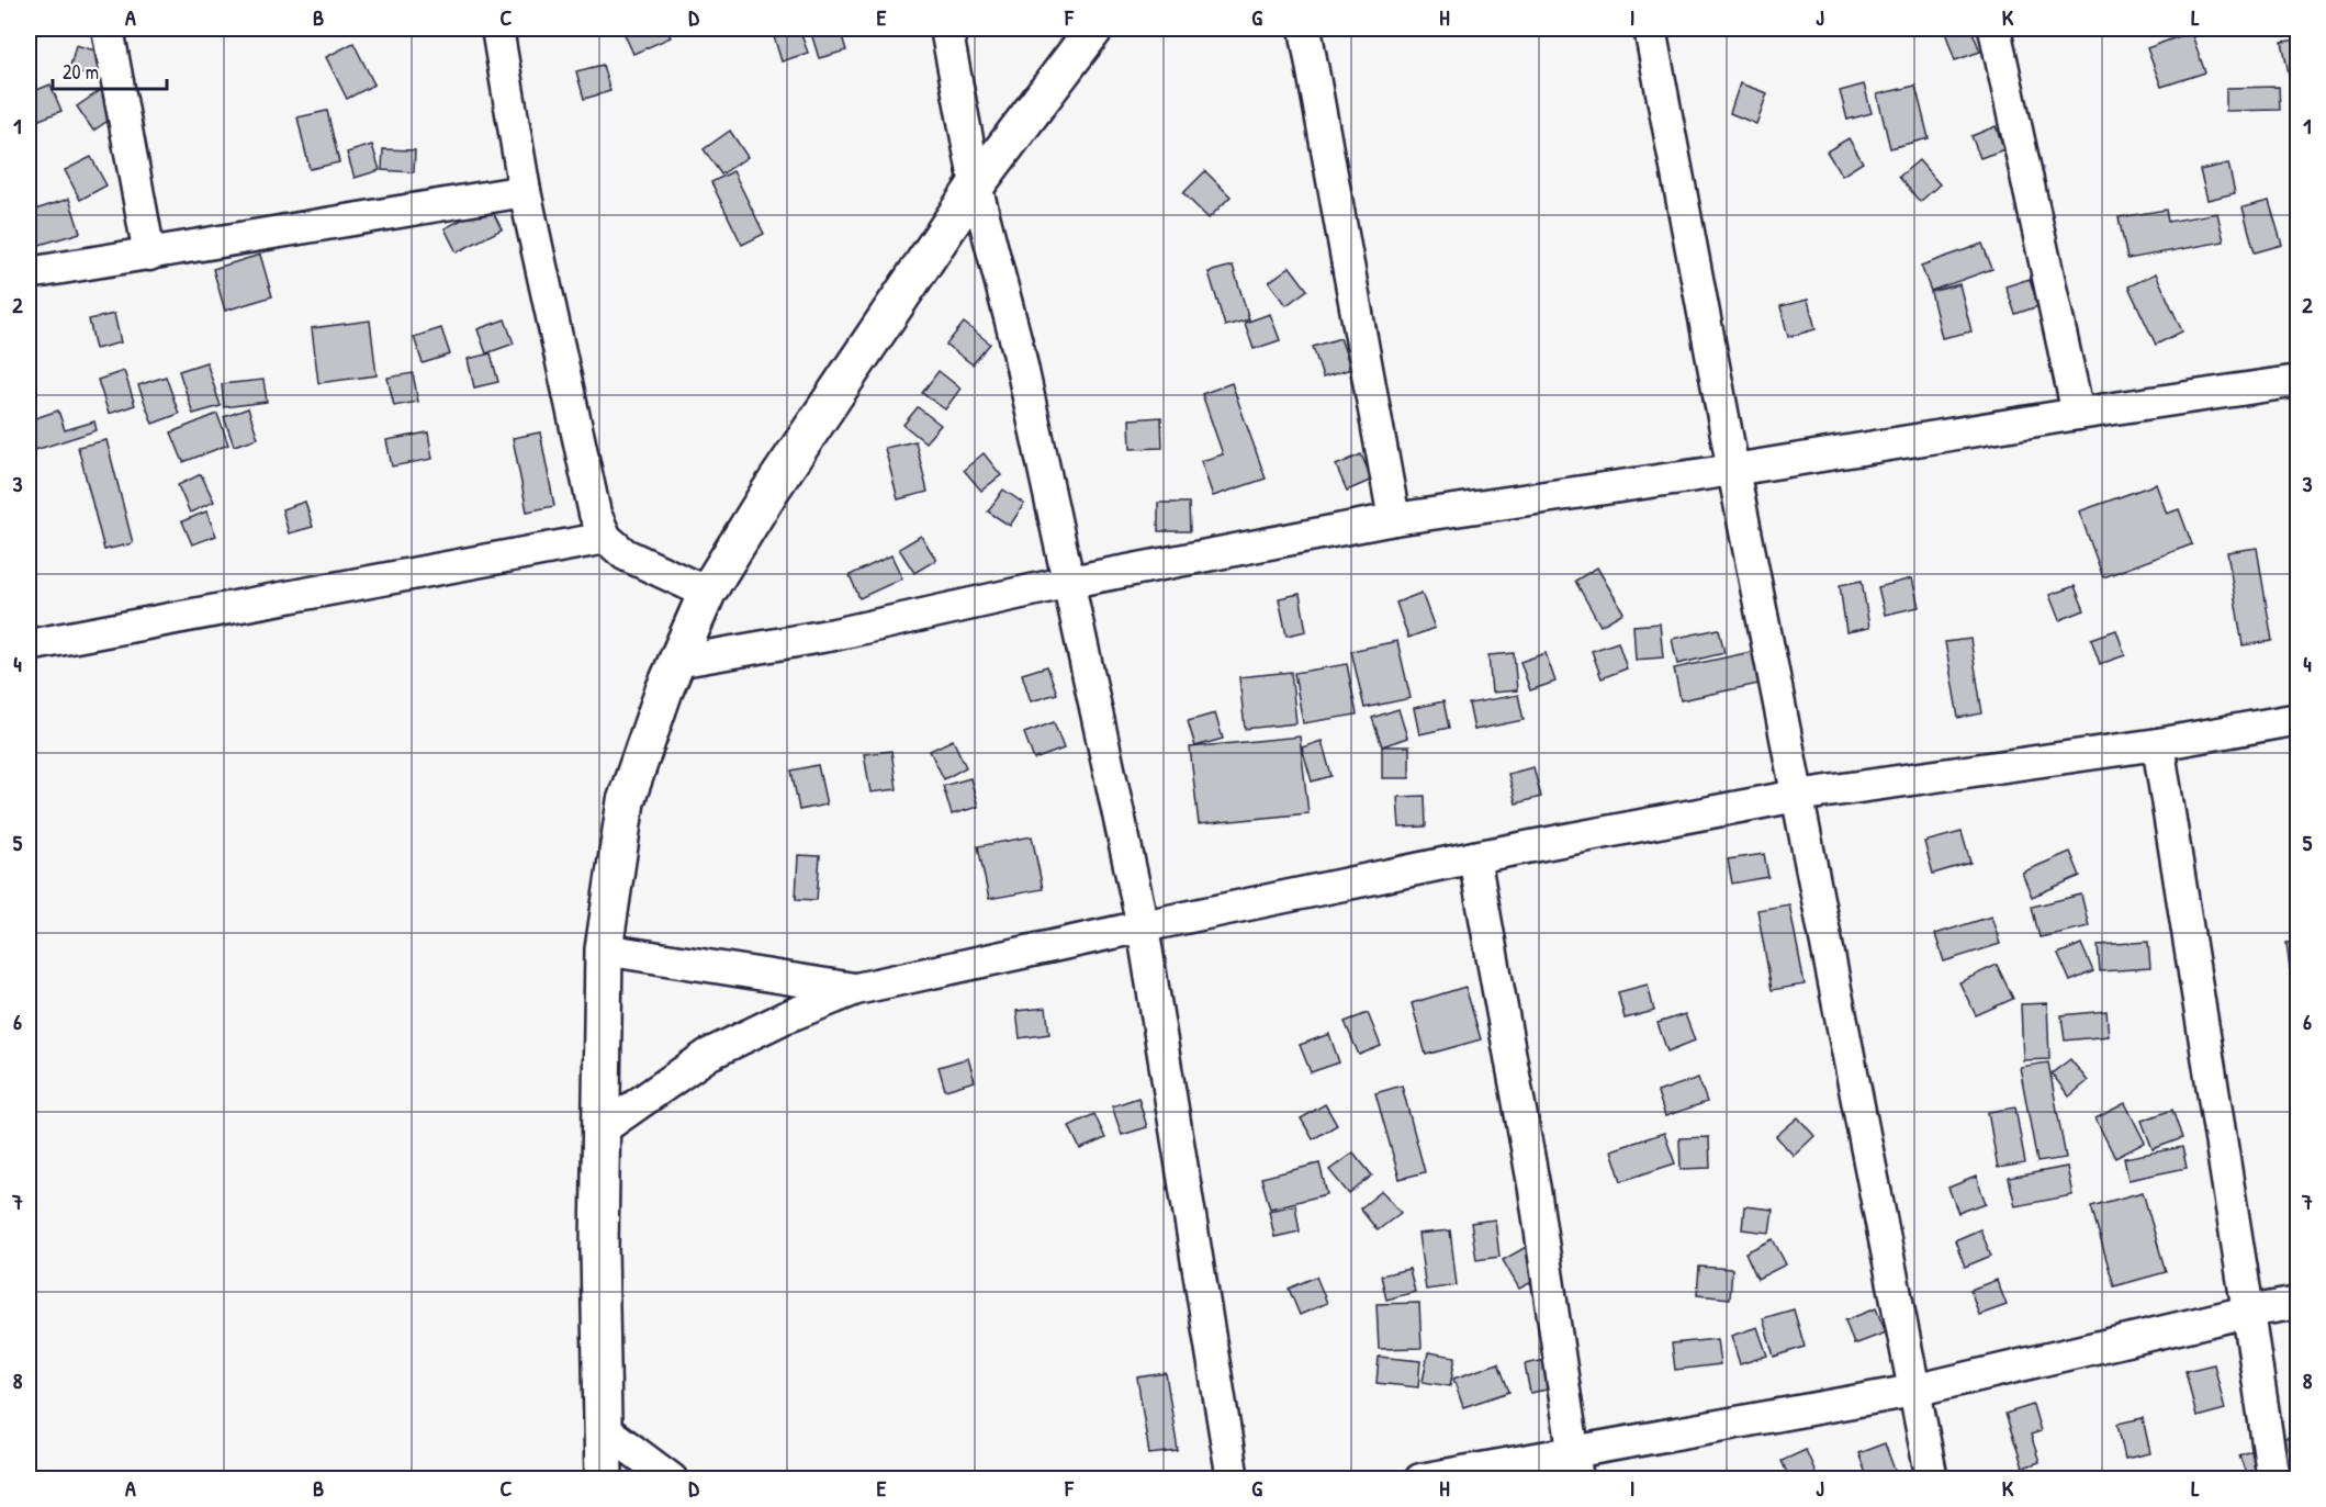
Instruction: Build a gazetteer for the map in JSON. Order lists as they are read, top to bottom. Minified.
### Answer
{"scale_bar":"20 m","grid":{"columns":["A","B","C","D","E","F","G","H","I","J","K","L"],"rows":["1","2","3","4","5","6","7","8"]}}
